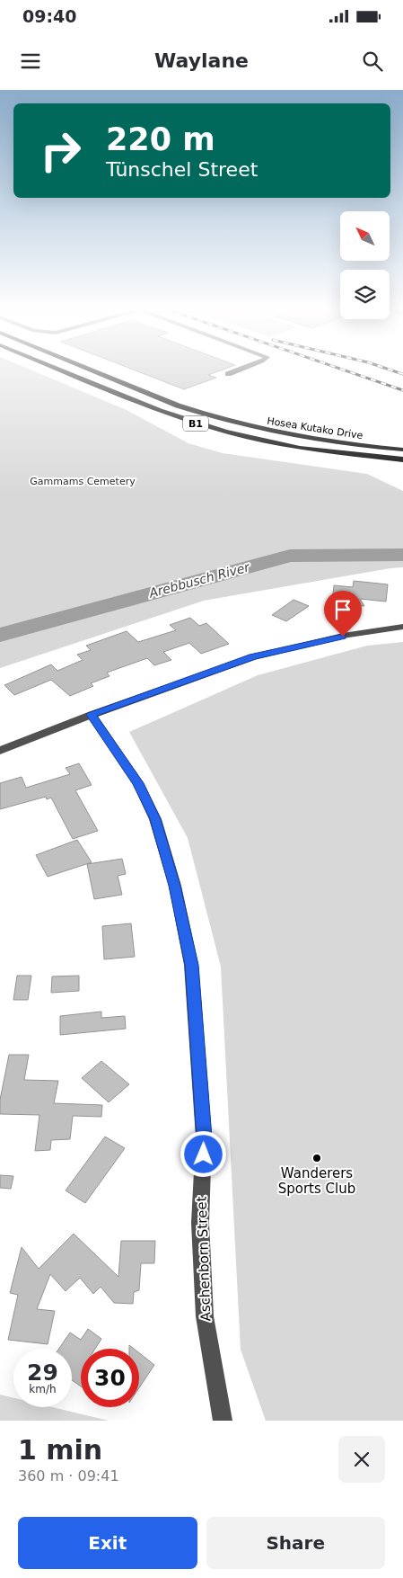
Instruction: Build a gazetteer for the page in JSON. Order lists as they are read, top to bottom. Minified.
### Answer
{"streets":{"main road":["B1","Hosea Kutako Drive"],"street":["Aschenborn Street"]},"water":["Arebbusch River"],"parks":["Gammams Cemetery"],"places":["Wanderers Sports Club"],"north":"top left","page":{"status":"09:40","header":"Waylane","turn":["220 m","Tünschel Street"],"speed":"29 km/h","limit":"30","heading":["1 min","360 m · 09:41"],"buttons":["Exit","Share"]}}
